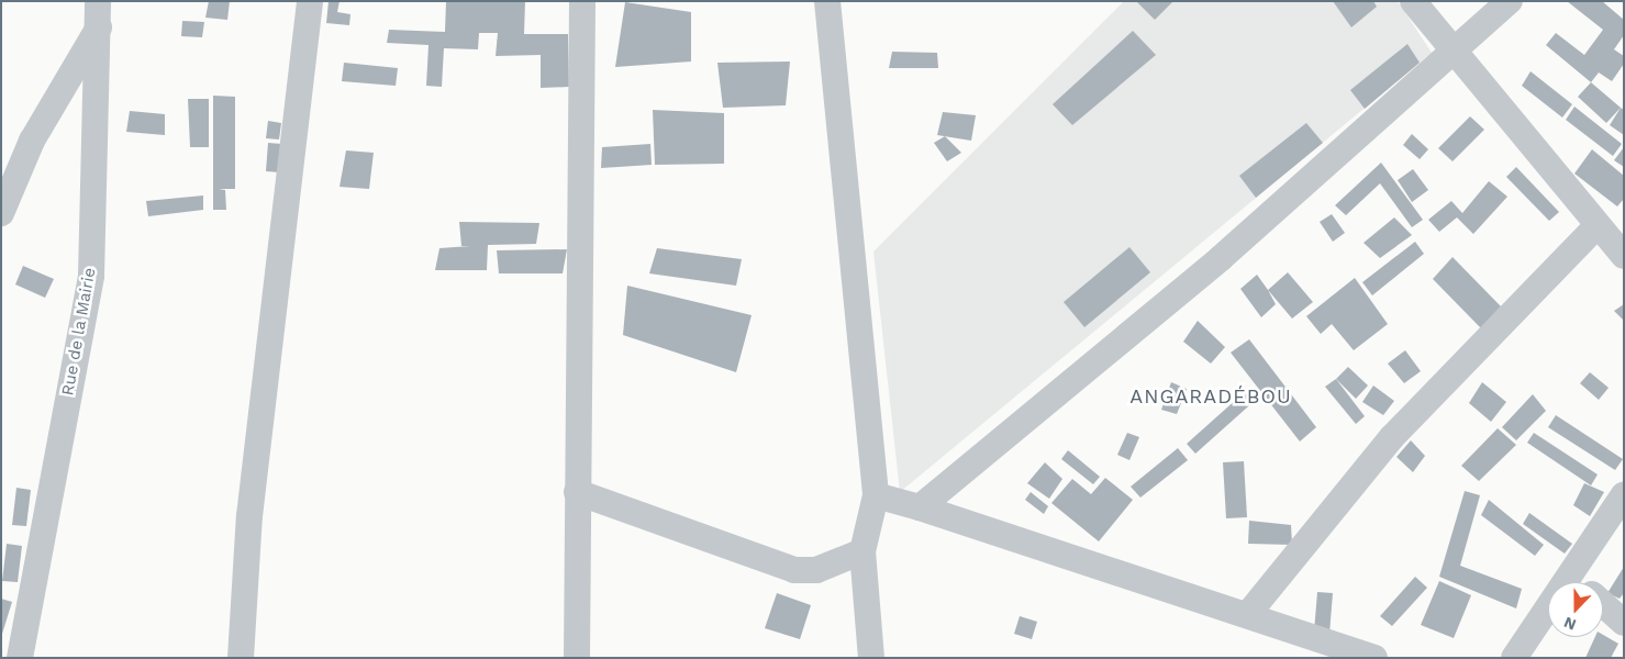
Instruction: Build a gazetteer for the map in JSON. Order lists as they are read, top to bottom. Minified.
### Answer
{"streets":{"street":["Rue de la Mairie"]},"districts":["ANGARADÉBOU"],"north":"bottom"}
